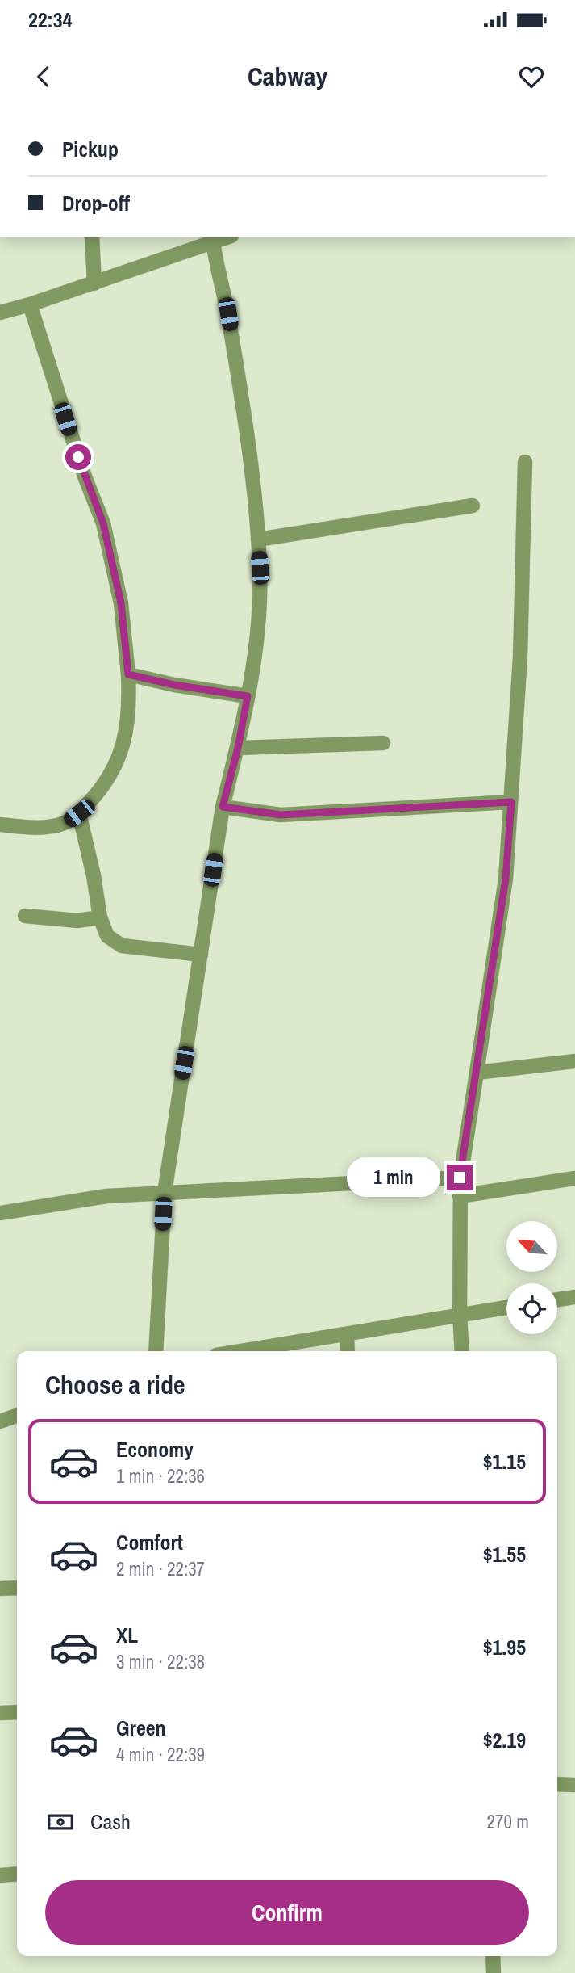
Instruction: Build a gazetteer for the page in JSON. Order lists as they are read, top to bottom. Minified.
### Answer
{"north":"top left","page":{"status":"22:34","header":"Cabway","banner":["Pickup","Drop-off"],"bubble":"1 min","heading":"Choose a ride","list":[{"name":"Economy","note":"1 min · 22:36","value":"$1.15"},{"name":"Comfort","note":"2 min · 22:37","value":"$1.55"},{"name":"XL","note":"3 min · 22:38","value":"$1.95"},{"name":"Green","note":"4 min · 22:39","value":"$2.19"}],"pay":["Cash","270 m"],"buttons":"Confirm"}}
